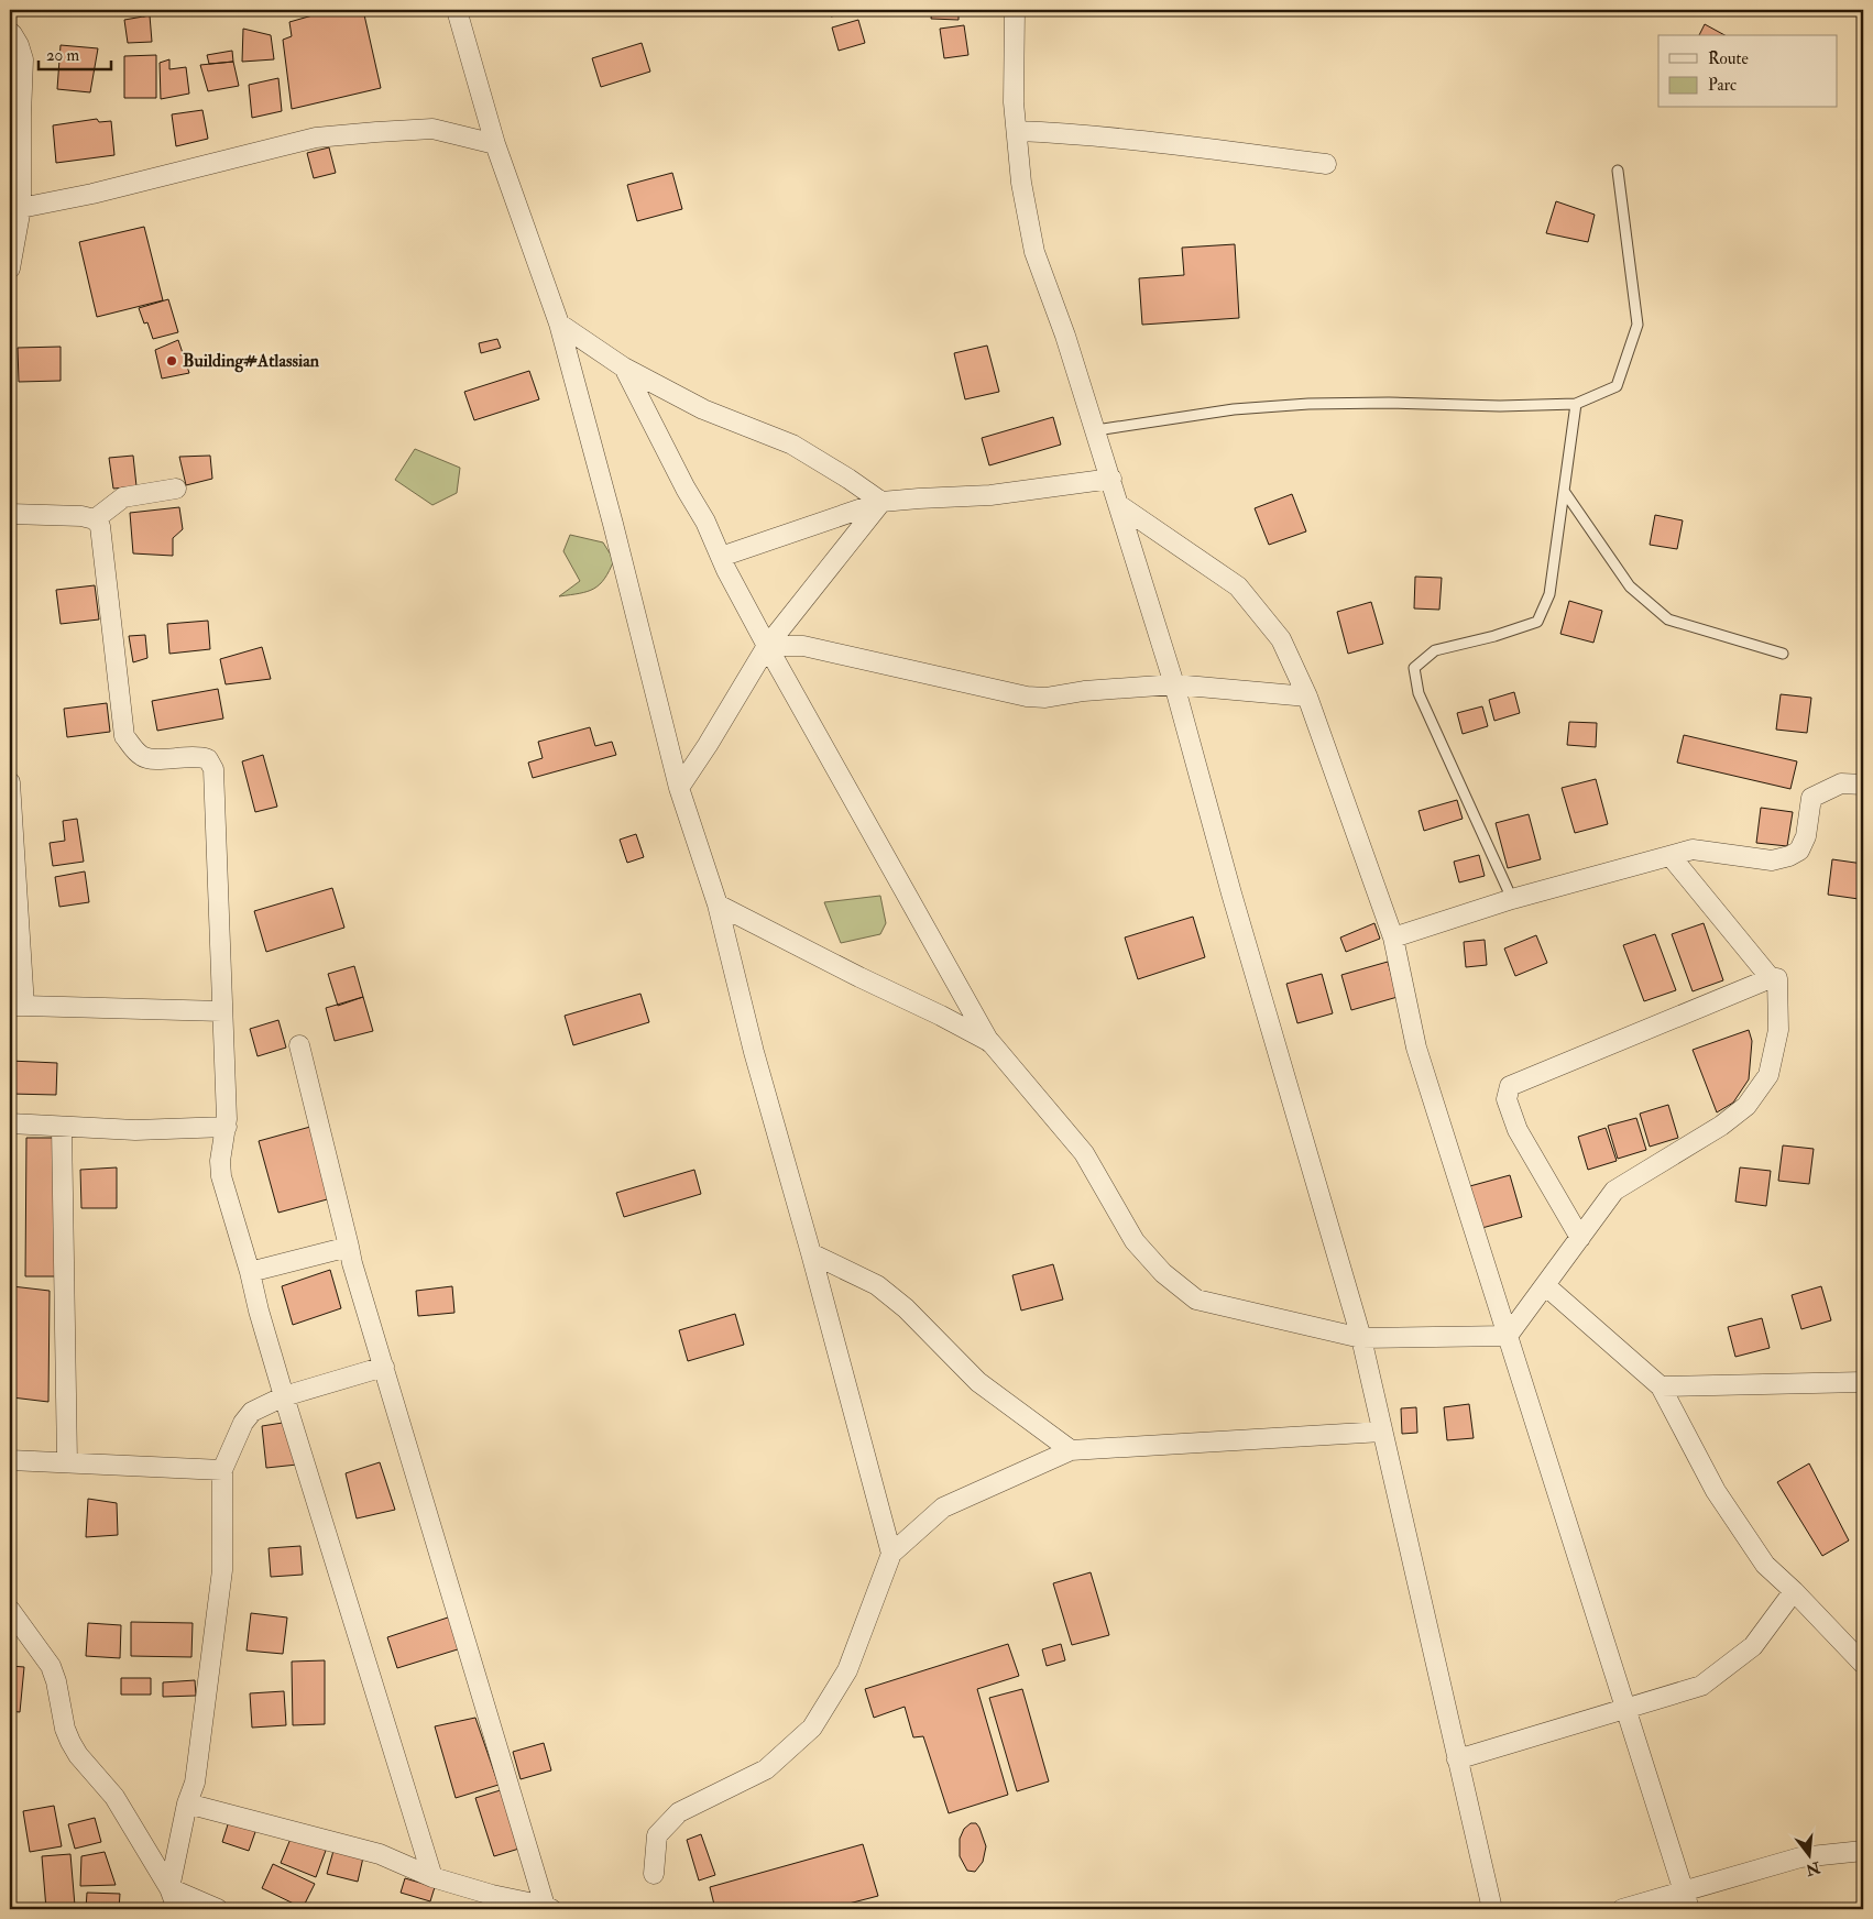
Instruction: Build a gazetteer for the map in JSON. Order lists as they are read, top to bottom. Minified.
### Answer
{"places":["Building#Atlassian"],"legend":["Route","Parc"],"scale_bar":"20 m","north":"bottom"}
